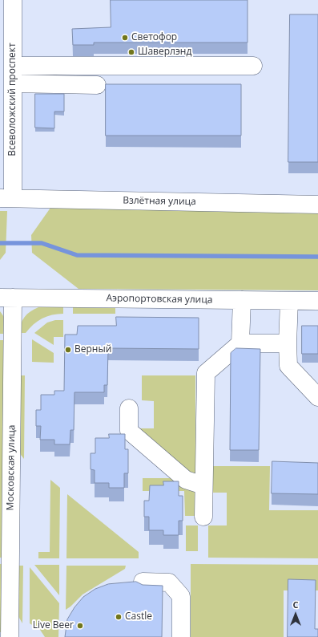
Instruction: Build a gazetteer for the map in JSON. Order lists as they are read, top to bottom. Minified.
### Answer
{"streets":{"street":["Всеволожский проспект","Взлётная улица","Аэропортовская улица","Московская улица"]},"crossings":[["Всеволожский проспект","Взлётная улица"],["Аэропортовская улица","Московская улица"]],"places":["Светофор","Шаверлэнд","Верный","Castle","Live Beer"],"north":"top"}
